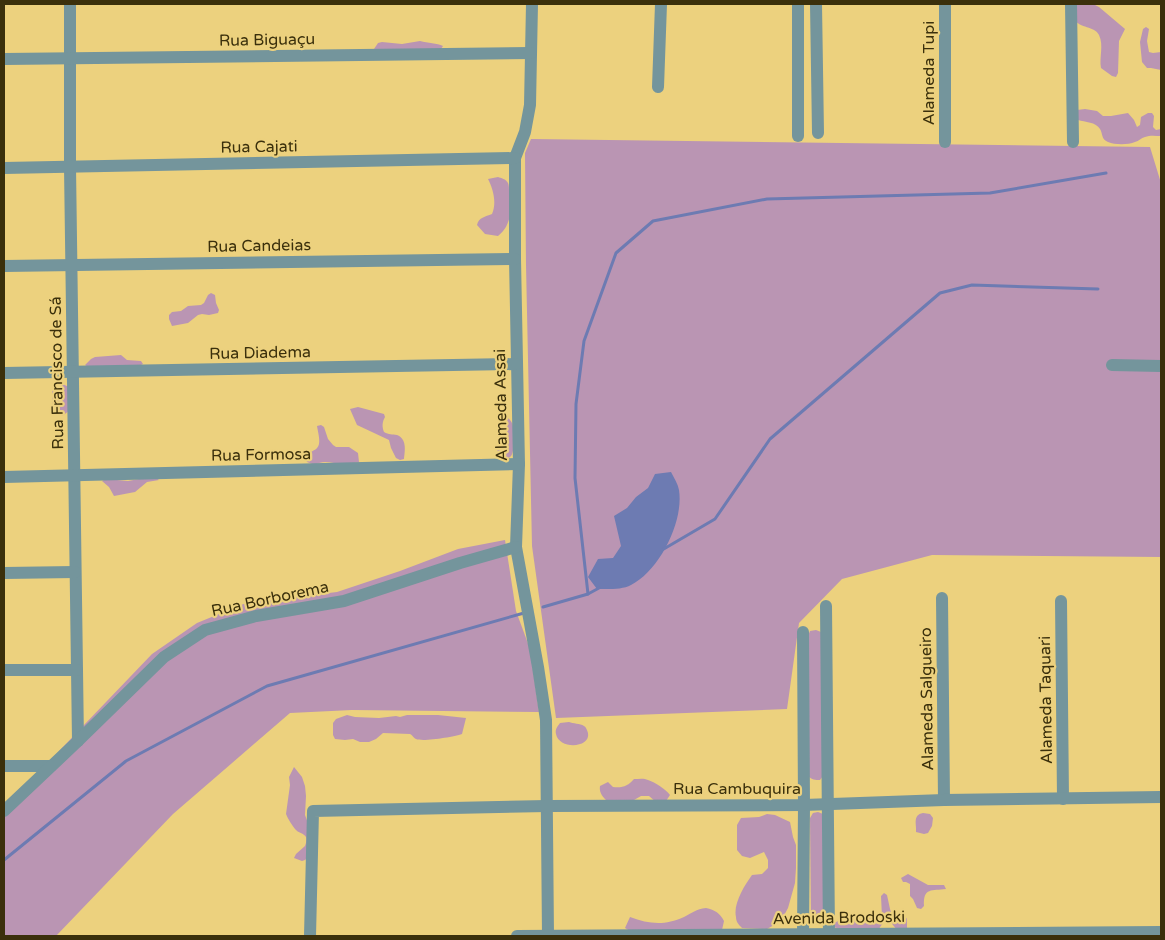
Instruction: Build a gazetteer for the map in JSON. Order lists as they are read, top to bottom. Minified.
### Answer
{"streets":{"street":["Rua Biguaçu","Alameda Tupi","Rua Cajati","Rua Candeias","Rua Diadema","Rua Francisco de Sá","Alameda Assai","Rua Formosa","Rua Borborema","Alameda Salgueiro","Alameda Taquari","Rua Cambuquira","Avenida Brodoski"]},"crossings":[["Rua Biguaçu","Rua Francisco de Sá"],["Rua Biguaçu","Alameda Assai"],["Rua Cajati","Rua Francisco de Sá"],["Rua Cajati","Alameda Assai"],["Rua Candeias","Rua Francisco de Sá"],["Rua Candeias","Alameda Assai"],["Rua Diadema","Rua Francisco de Sá"],["Rua Diadema","Alameda Assai"],["Rua Francisco de Sá","Rua Formosa"],["Rua Francisco de Sá","Rua Borborema"],["Alameda Assai","Rua Formosa"],["Alameda Assai","Rua Borborema"],["Alameda Assai","Rua Cambuquira"],["Alameda Assai","Avenida Brodoski"],["Alameda Salgueiro","Rua Cambuquira"],["Alameda Taquari","Rua Cambuquira"]]}
